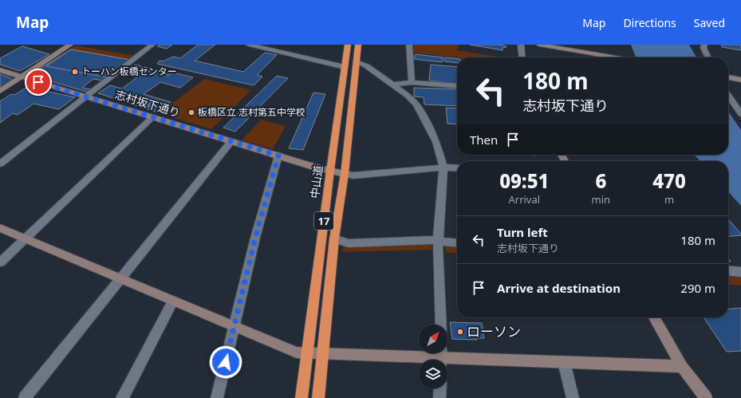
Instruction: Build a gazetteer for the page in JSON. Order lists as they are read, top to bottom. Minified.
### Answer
{"streets":{"highway":["中山道","17"],"street":["志村坂下通り"]},"crossings":[["志村坂下通り","中山道"],["志村坂下通り","17"]],"places":["トーハン板橋センター","板橋区立 志村第五中学校","ローソン"],"north":"top right","page":{"header":"Map","nav":["Map","Directions","Saved"],"turn":["180 m","志村坂下通り"],"then":"Then","eta":["09:51","Arrival","6","min","470","m"],"list":[{"name":"Turn left","note":"志村坂下通り","value":"180 m"},{"name":"Arrive at destination","value":"290 m"}]}}
